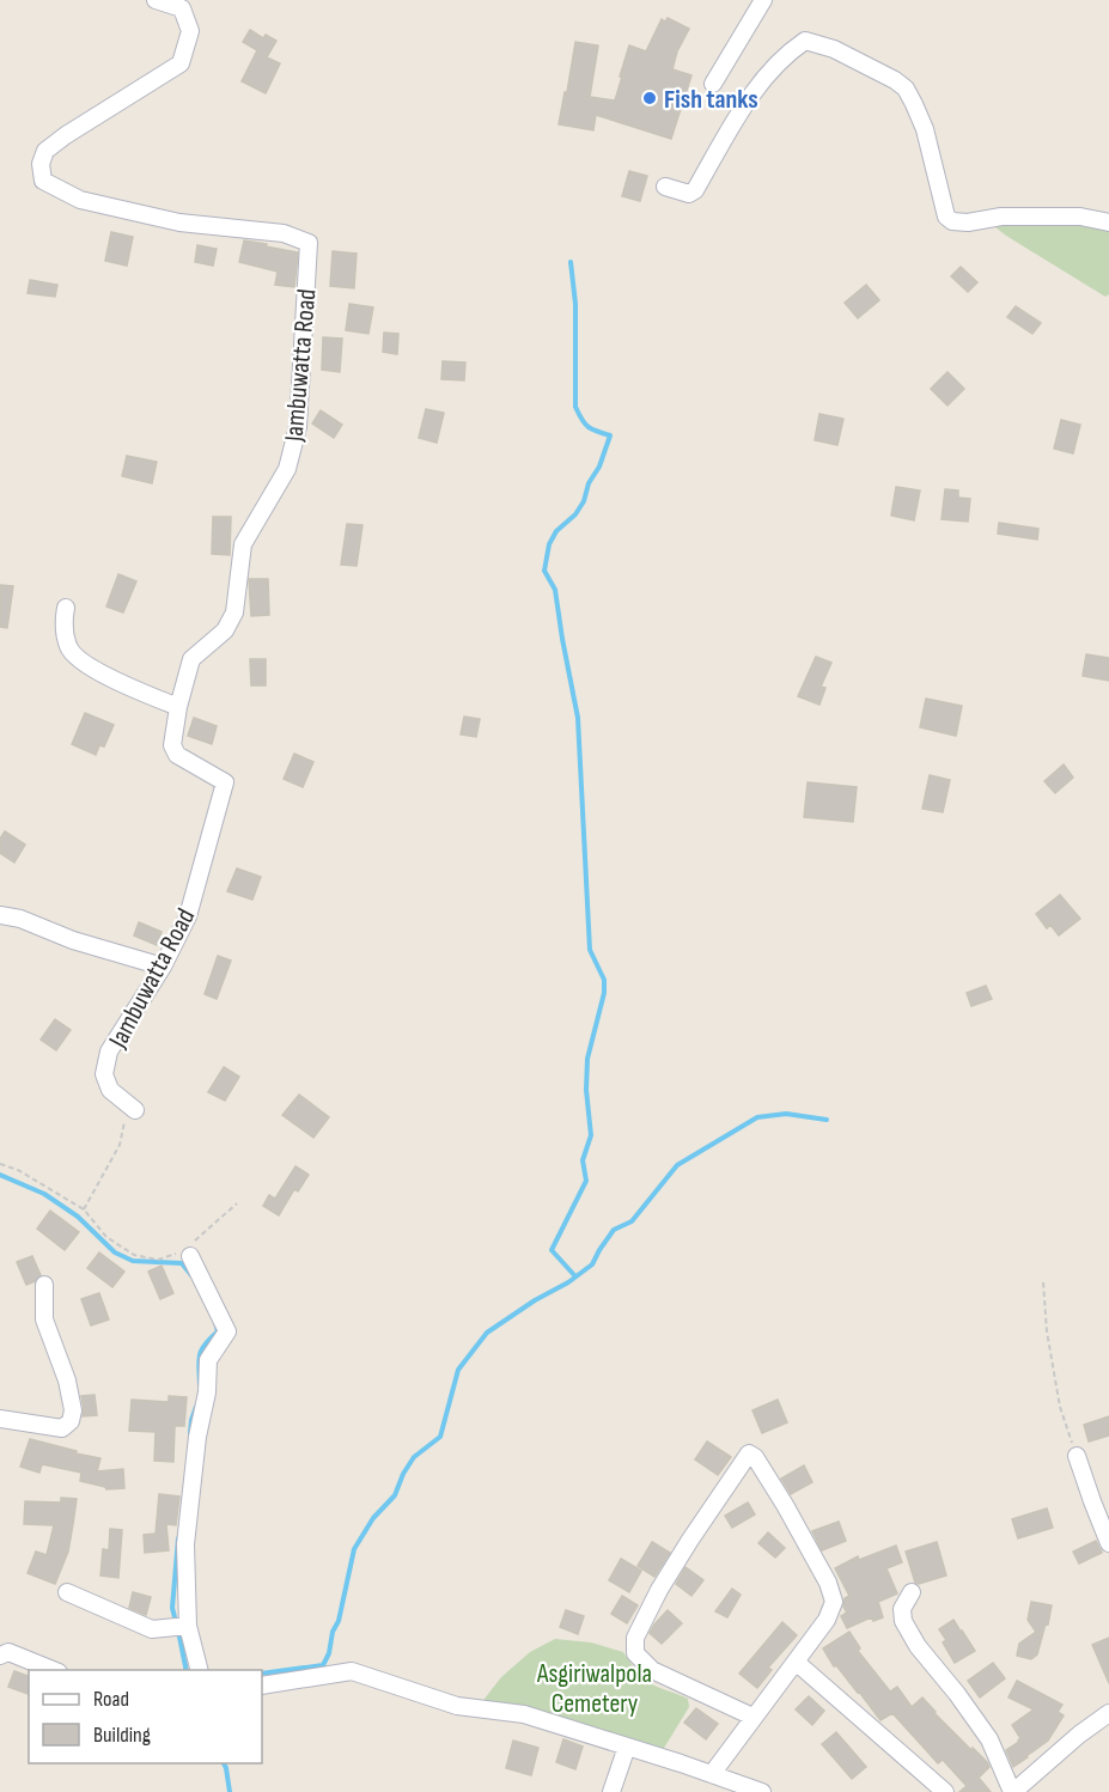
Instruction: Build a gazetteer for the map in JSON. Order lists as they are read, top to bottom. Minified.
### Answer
{"streets":{"street":["Jambuwatta Road"]},"parks":["Asgiriwalpola Cemetery"],"places":["Fish tanks"],"legend":["Road","Building"]}
